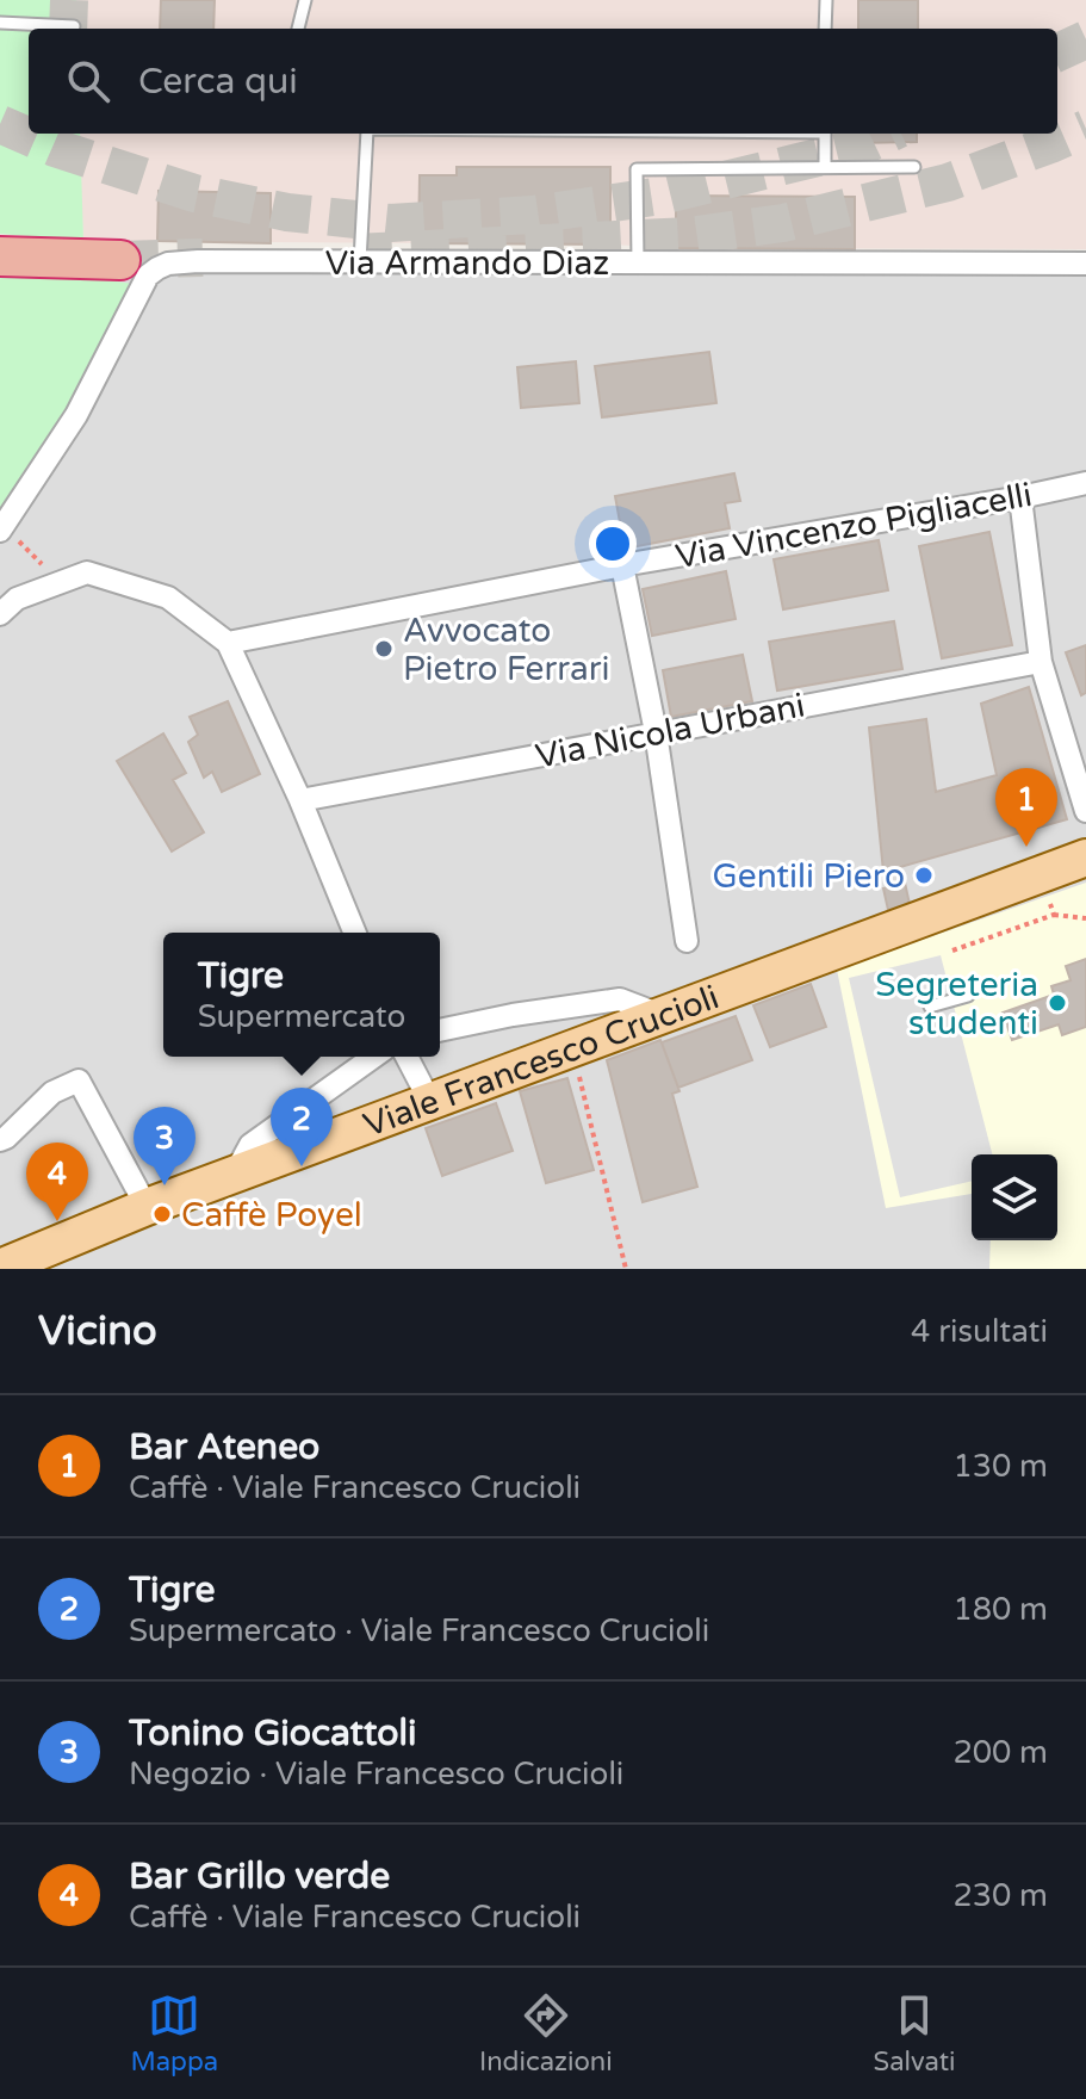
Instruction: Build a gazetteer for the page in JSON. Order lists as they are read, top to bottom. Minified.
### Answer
{"streets":{"main road":["Viale Francesco Crucioli"],"street":["Via Armando Diaz","Via Vincenzo Pigliacelli","Via Nicola Urbani"]},"places":["Avvocato Pietro Ferrari","Gentili Piero","Segreteria studenti","Caffè Poyel"],"page":{"search":"Cerca qui","pins":["1","2","3","4"],"popup":["Tigre","Supermercato"],"heading":["Vicino","4 risultati"],"list":[{"mark":"1","name":"Bar Ateneo","note":"Caffè · Viale Francesco Crucioli","value":"130 m"},{"mark":"2","name":"Tigre","note":"Supermercato · Viale Francesco Crucioli","value":"180 m"},{"mark":"3","name":"Tonino Giocattoli","note":"Negozio · Viale Francesco Crucioli","value":"200 m"},{"mark":"4","name":"Bar Grillo verde","note":"Caffè · Viale Francesco Crucioli","value":"230 m"}],"nav":["Mappa","Indicazioni","Salvati"]}}
